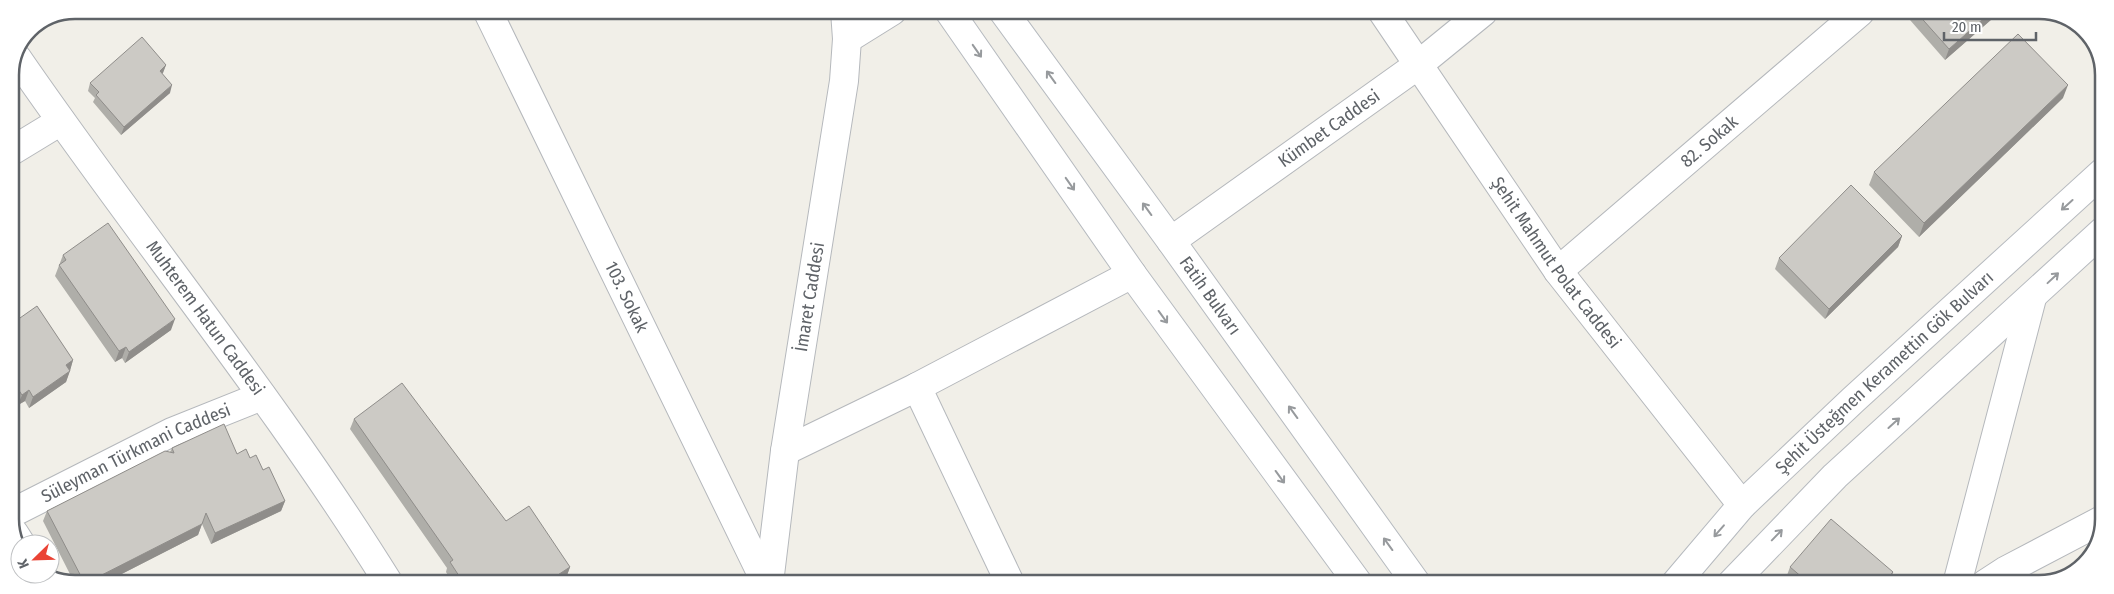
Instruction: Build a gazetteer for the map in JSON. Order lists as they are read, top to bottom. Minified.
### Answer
{"streets":{"street":["Kümbet Caddesi","82. Sokak","Şehit Mahmut Polat Caddesi","Fatih Bulvarı","103. Sokak","İmaret Caddesi","Muhterem Hatun Caddesi","Şehit Üsteğmen Keramettin Gök Bulvarı","Süleyman Türkmani Caddesi"]},"crossings":[["Kümbet Caddesi","Şehit Mahmut Polat Caddesi"],["Kümbet Caddesi","Fatih Bulvarı"],["82. Sokak","Şehit Mahmut Polat Caddesi"],["Şehit Mahmut Polat Caddesi","Şehit Üsteğmen Keramettin Gök Bulvarı"],["Muhterem Hatun Caddesi","Süleyman Türkmani Caddesi"]],"scale_bar":"20 m","north":"bottom left"}
